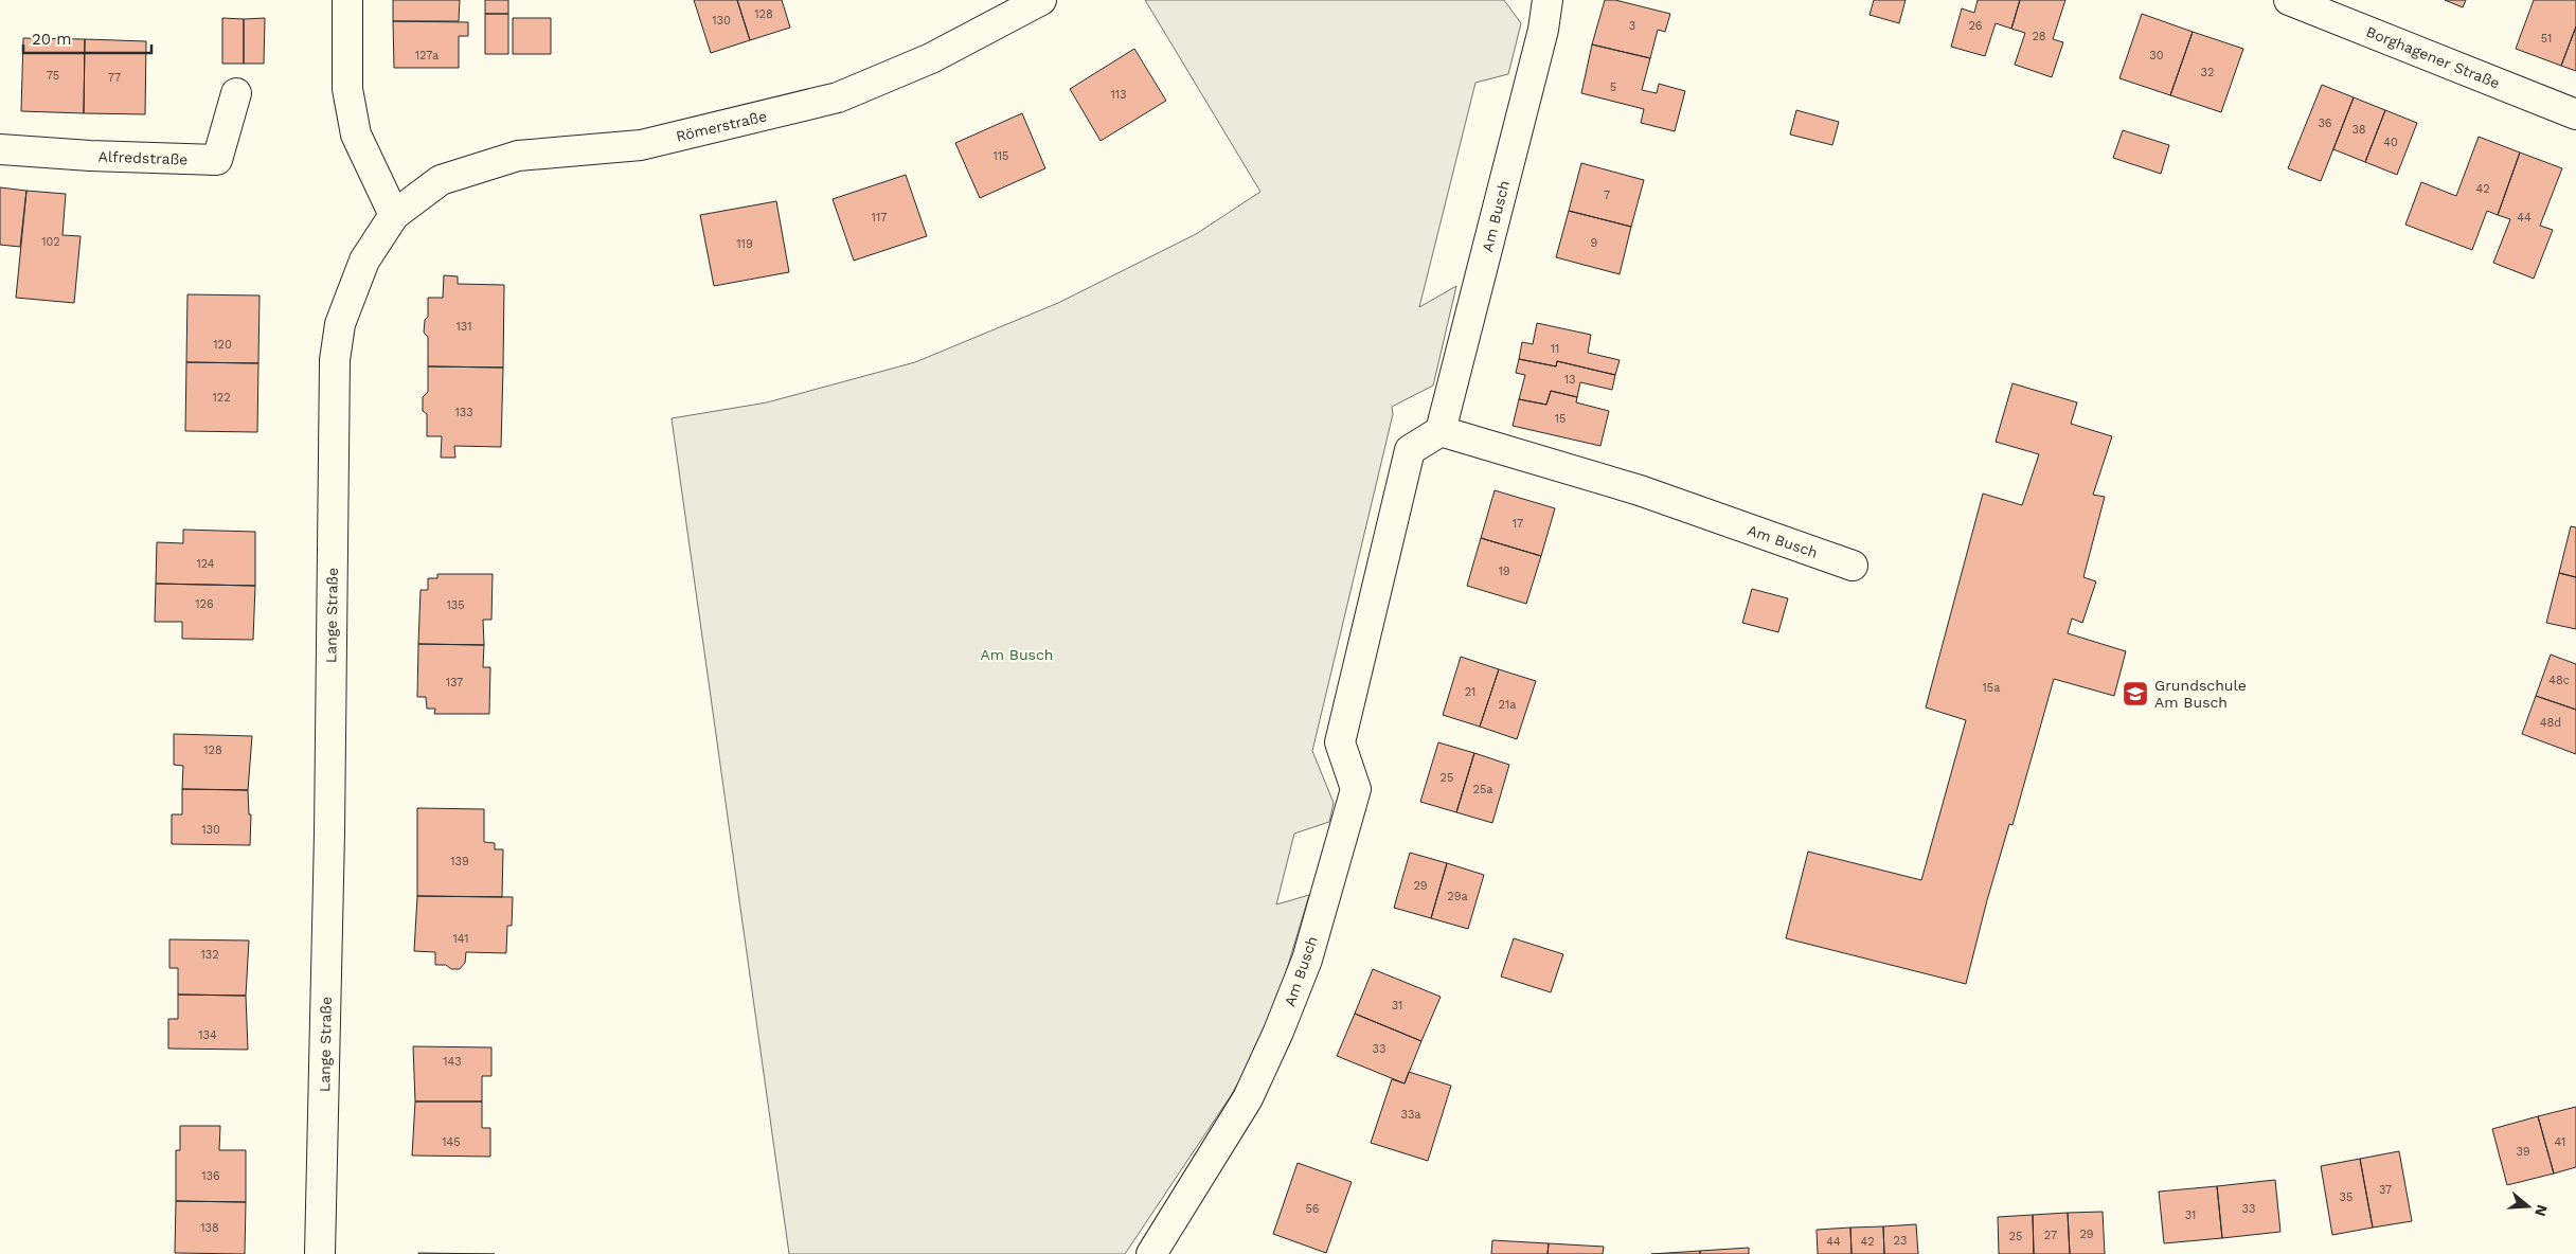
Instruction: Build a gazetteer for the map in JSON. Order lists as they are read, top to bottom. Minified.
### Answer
{"streets":{"street":["Borghagener Straße","Römerstraße","Alfredstraße","Am Busch","Lange Straße"]},"crossings":[["Römerstraße","Lange Straße"]],"parks":["Am Busch"],"places":{"school or university":["Grundschule Am Busch"]},"house_numbers":["128","130","3","26","28","51","127a","30","32","75","77","5","113","36","38","40","115","42","7","117","44","102","9","119","131","120","11","13","122","133","15","17","124","19","126","135","48c","137","15a","21","21a","48d","128","25","25a","130","139","29","29a","141","132","31","134","33","143","33a","145","41","39","136","37","35","56","33","31","138","29","27","25","23","44","42"],"scale_bar":"20 m","north":"right"}
